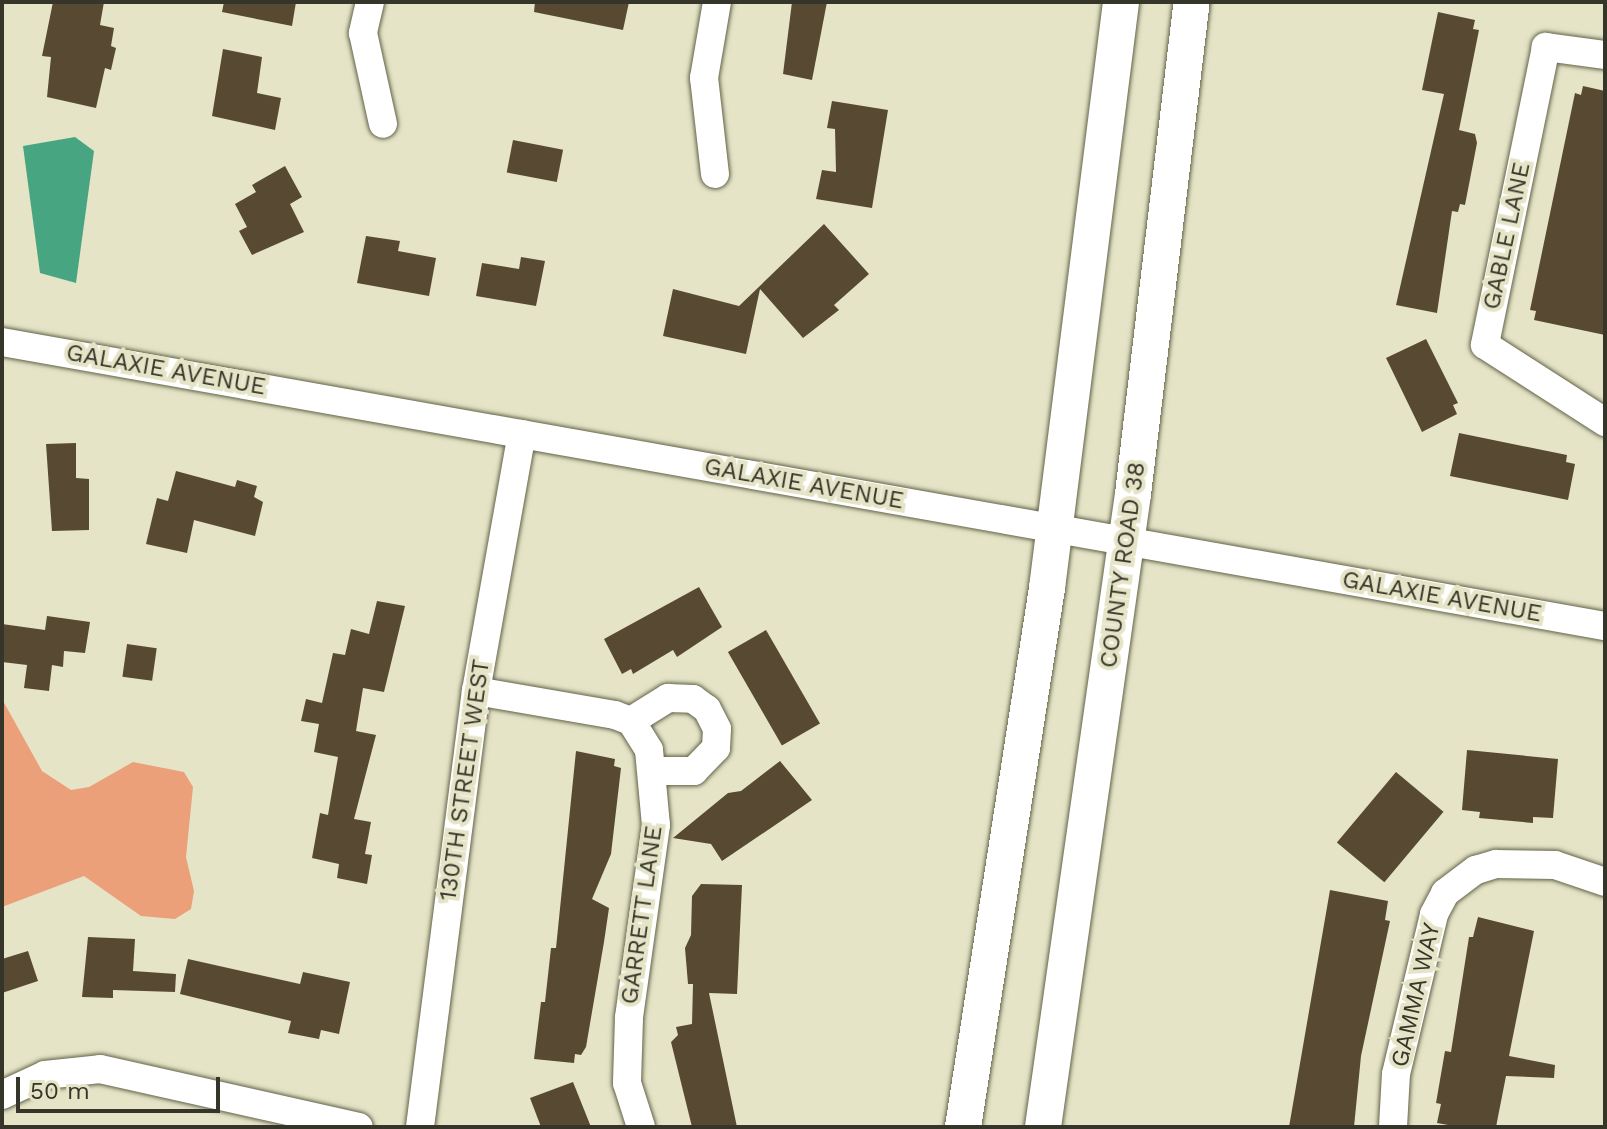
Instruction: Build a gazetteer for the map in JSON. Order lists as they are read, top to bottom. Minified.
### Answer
{"streets":{"main road":["COUNTY ROAD 38"],"street":["GABLE LANE","GALAXIE AVENUE","130TH STREET WEST","GARRETT LANE","GAMMA WAY"]},"crossings":[["GALAXIE AVENUE","COUNTY ROAD 38"],["GALAXIE AVENUE","130TH STREET WEST"]],"scale_bar":"50 m"}
